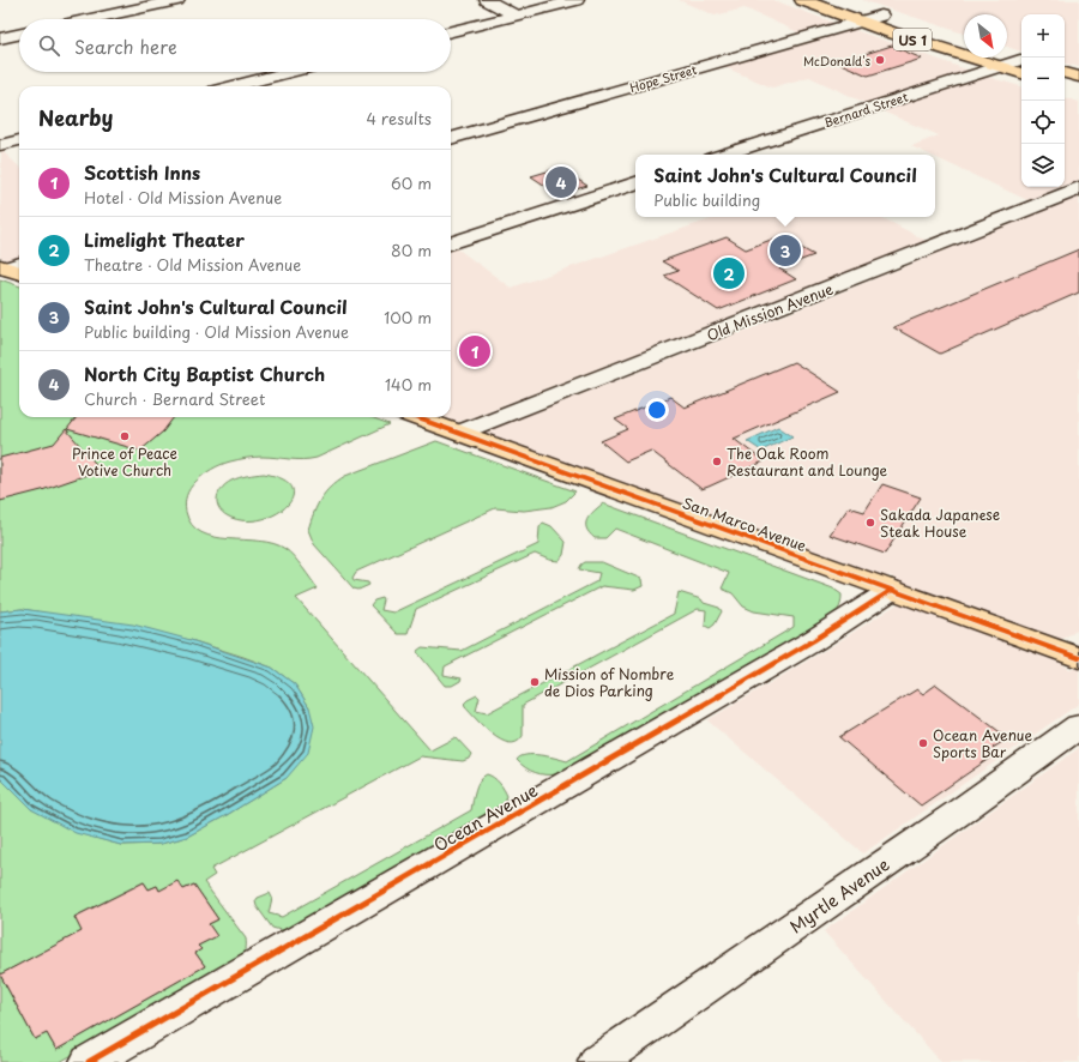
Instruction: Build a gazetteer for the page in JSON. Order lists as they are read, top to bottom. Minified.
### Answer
{"streets":{"main road":["US 1","San Marco Avenue"],"street":["Hope Street","Bernard Street","Old Mission Avenue","Ocean Avenue","Myrtle Avenue"]},"crossings":[["US 1","Hope Street"],["US 1","Bernard Street"],["Old Mission Avenue","San Marco Avenue"],["San Marco Avenue","Ocean Avenue"]],"places":["McDonald's","Prince of Peace Votive Church","The Oak Room Restaurant and Lounge","Sakada Japanese Steak House","Mission of Nombre de Dios Parking","Ocean Avenue Sports Bar"],"north":"bottom right","page":{"map_buttons":["+","−"],"search":"Search here","heading":["Nearby","4 results"],"list":[{"mark":"1","name":"Scottish Inns","note":"Hotel · Old Mission Avenue","value":"60 m"},{"mark":"2","name":"Limelight Theater","note":"Theatre · Old Mission Avenue","value":"80 m"},{"mark":"3","name":"Saint John's Cultural Council","note":"Public building · Old Mission Avenue","value":"100 m"},{"mark":"4","name":"North City Baptist Church","note":"Church · Bernard Street","value":"140 m"}],"popup":["Saint John's Cultural Council","Public building"],"pins":["4","3","2","1"]}}
